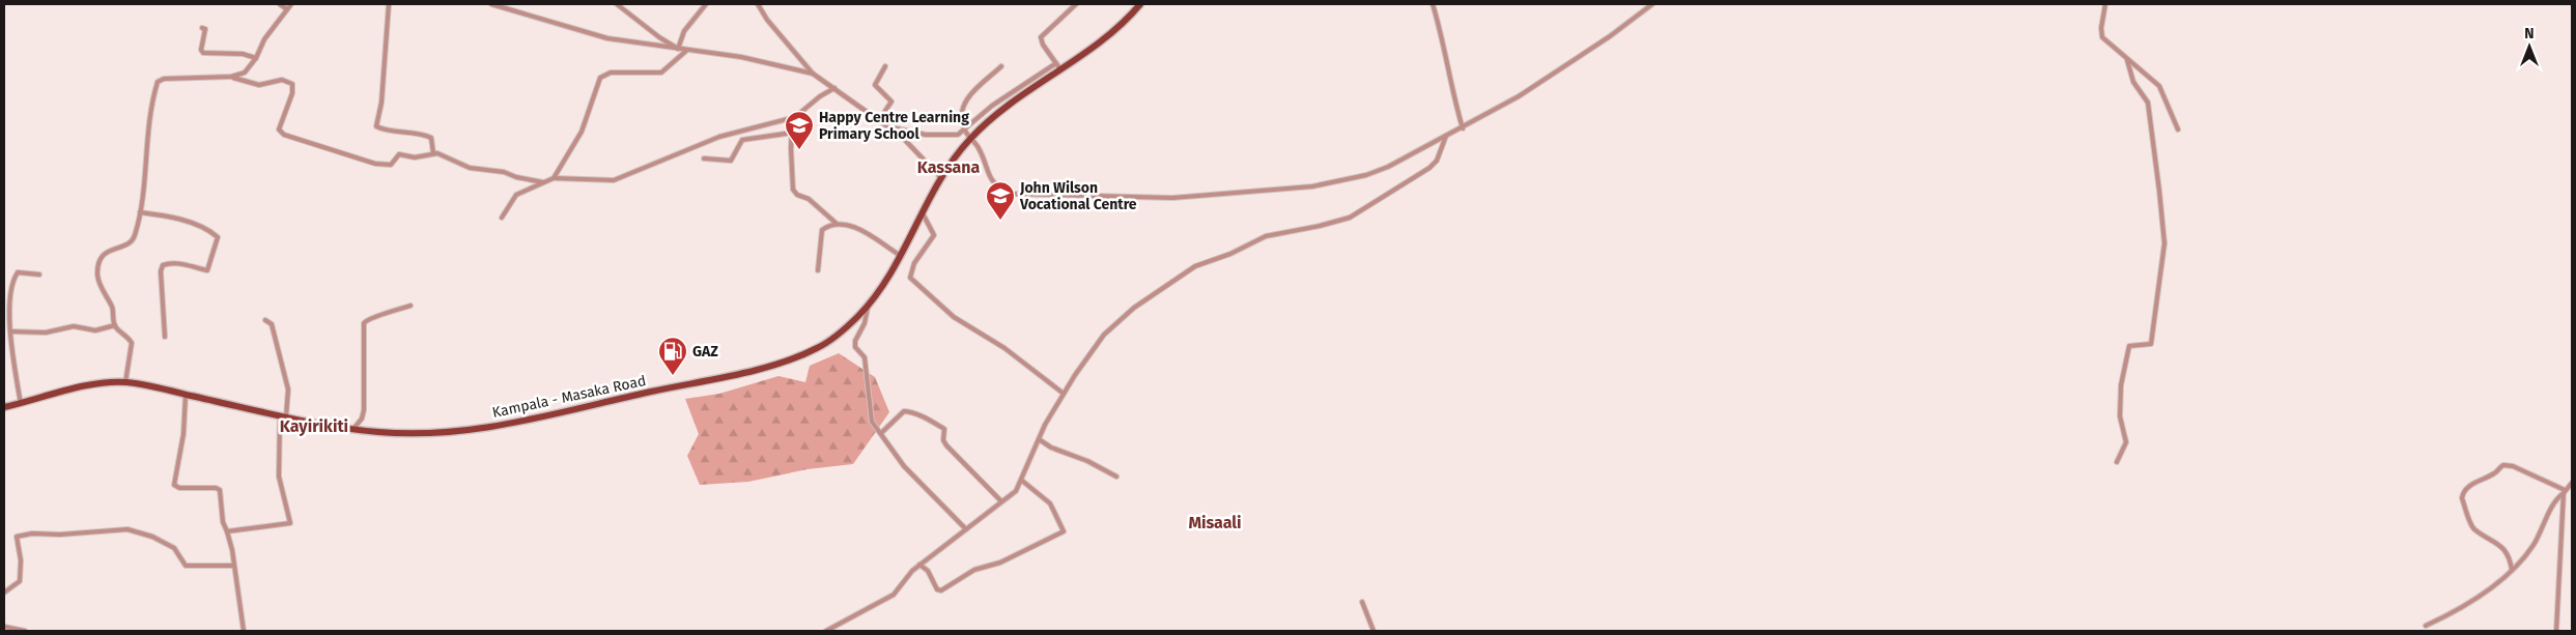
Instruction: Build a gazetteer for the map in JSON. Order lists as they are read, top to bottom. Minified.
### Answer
{"streets":{"main road":["Kampala - Masaka Road"]},"districts":["Kassana","Kayirikiti","Misaali"],"places":{"school or university":["Happy Centre Learning Primary School","John Wilson Vocational Centre"],"fuel station":["GAZ"]},"north":"top"}
